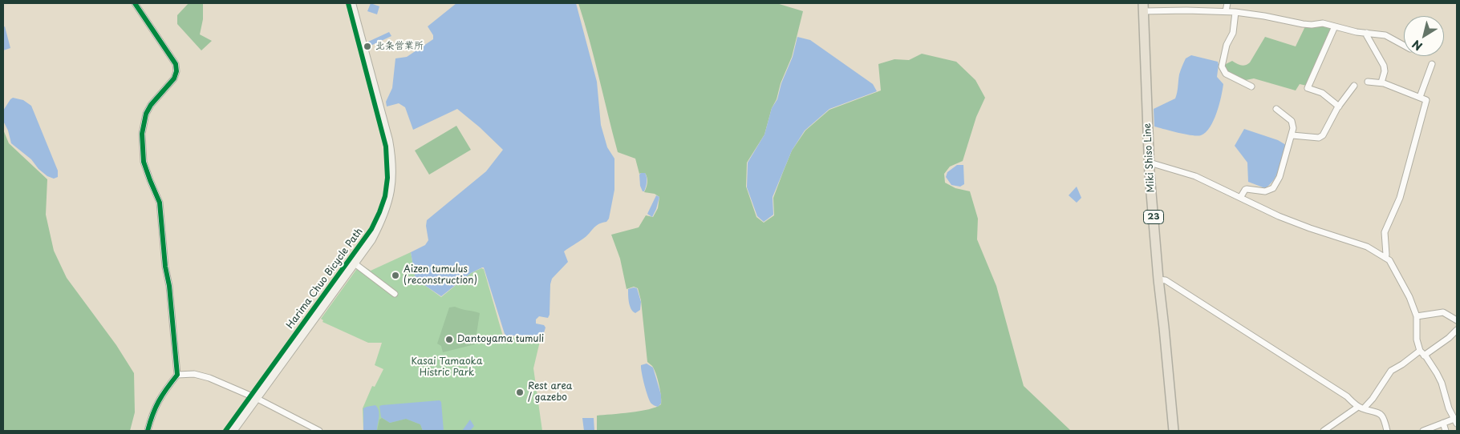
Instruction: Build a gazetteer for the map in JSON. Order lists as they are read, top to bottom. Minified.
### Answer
{"streets":{"main road":["Miki Shiso Line","23"],"cycle path":["Harima Chuo Bicycle Path"]},"parks":["Kasai Tamaoka Histric Park"],"places":["北条営業所","Aizen tumulus (reconstruction)","Dantoyama tumuli","Rest area / gazebo"],"north":"bottom left"}
